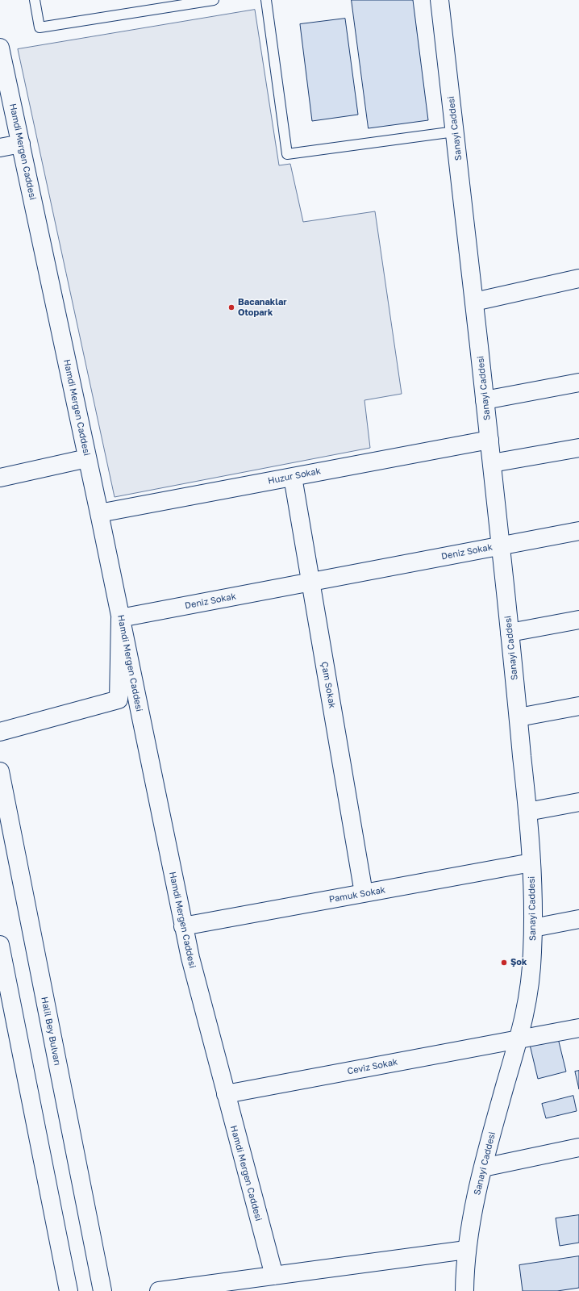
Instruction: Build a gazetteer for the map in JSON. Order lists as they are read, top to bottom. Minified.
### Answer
{"streets":{"main road":["Sanayi Caddesi","Hamdi Mergen Caddesi","Huzur Sokak","Deniz Sokak","Çam Sokak","Pamuk Sokak","Halil Bey Bulvarı","Ceviz Sokak"]},"crossings":[["Sanayi Caddesi","Huzur Sokak"],["Sanayi Caddesi","Deniz Sokak"],["Sanayi Caddesi","Pamuk Sokak"],["Sanayi Caddesi","Ceviz Sokak"],["Hamdi Mergen Caddesi","Huzur Sokak"],["Hamdi Mergen Caddesi","Deniz Sokak"],["Hamdi Mergen Caddesi","Pamuk Sokak"],["Hamdi Mergen Caddesi","Ceviz Sokak"],["Huzur Sokak","Çam Sokak"],["Deniz Sokak","Çam Sokak"],["Çam Sokak","Pamuk Sokak"]],"places":["Bacanaklar Otopark","Şok"]}
